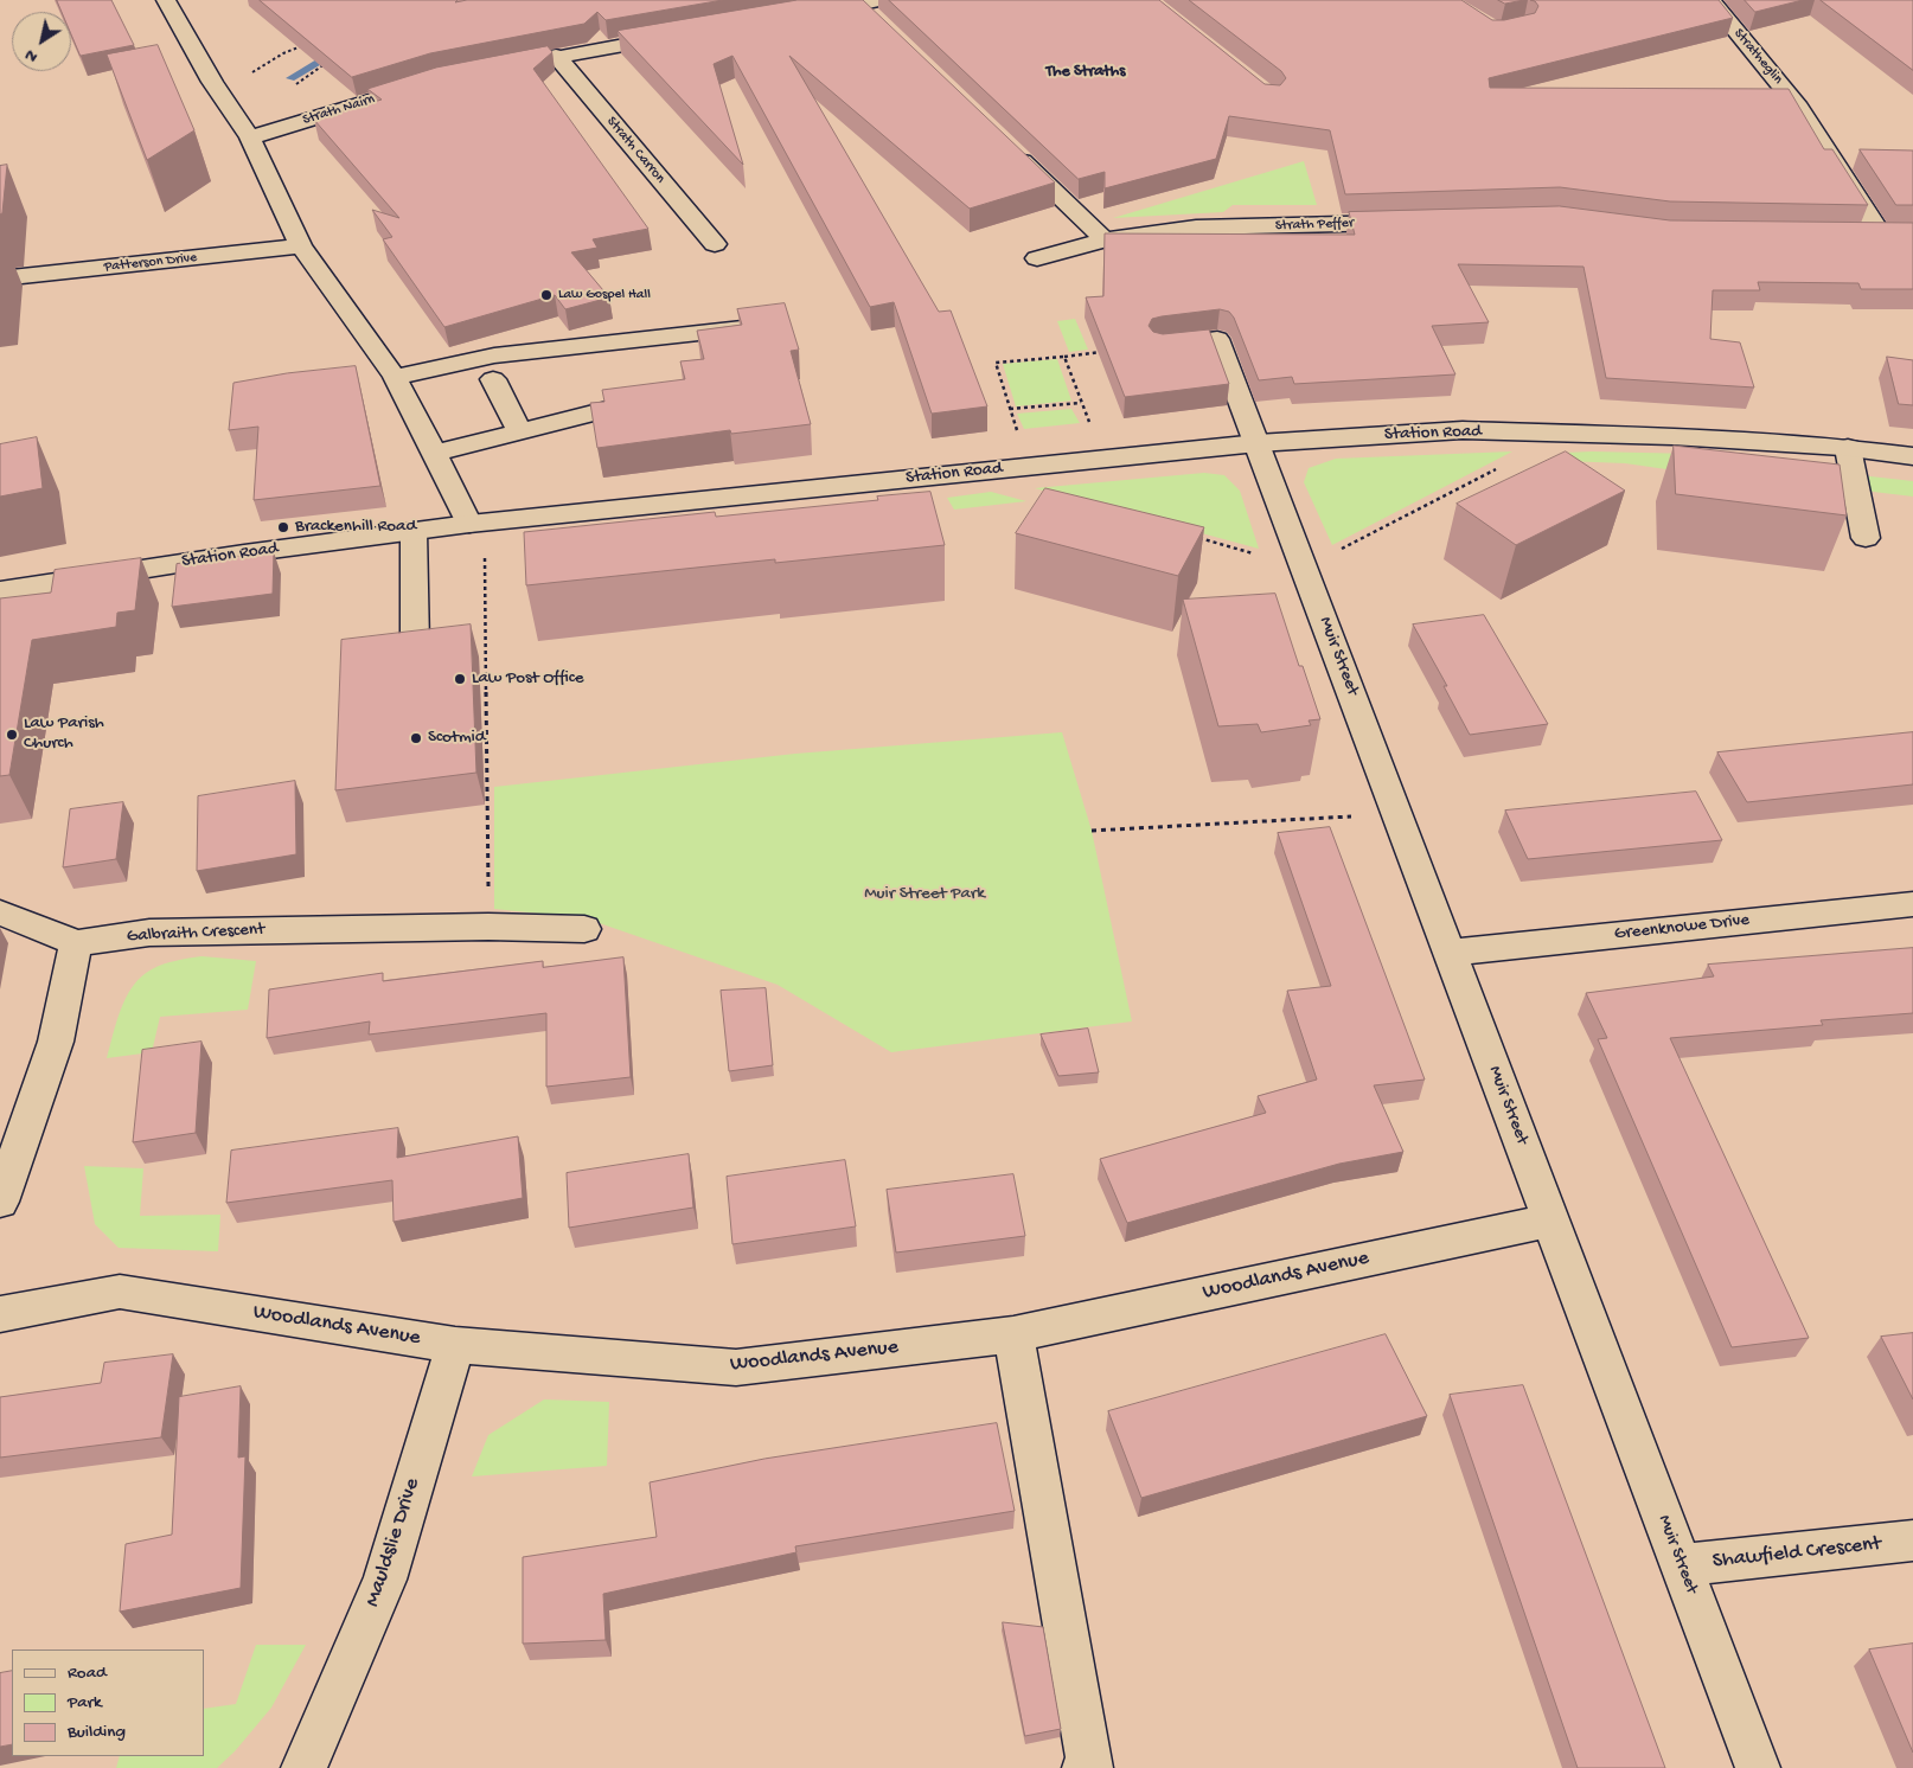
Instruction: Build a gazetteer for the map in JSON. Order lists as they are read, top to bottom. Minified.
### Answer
{"streets":{"street":["Stratheglin","Strath Nairn","Strath Carron","Strath Peffer","Patterson Drive","Station Road","Muir Street","Greenknowe Drive","Galbraith Crescent","Woodlands Avenue","Mauldslie Drive","Shawfield Crescent"]},"crossings":[["Station Road","Muir Street"],["Muir Street","Greenknowe Drive"],["Muir Street","Woodlands Avenue"],["Muir Street","Shawfield Crescent"],["Woodlands Avenue","Mauldslie Drive"]],"districts":["The Straths"],"parks":["Muir Street Park"],"places":["Law Gospel Hall","Brackenhill Road","Law Post Office","Law Parish Church","Scotmid"],"legend":["Road","Park","Building"],"north":"bottom left"}
